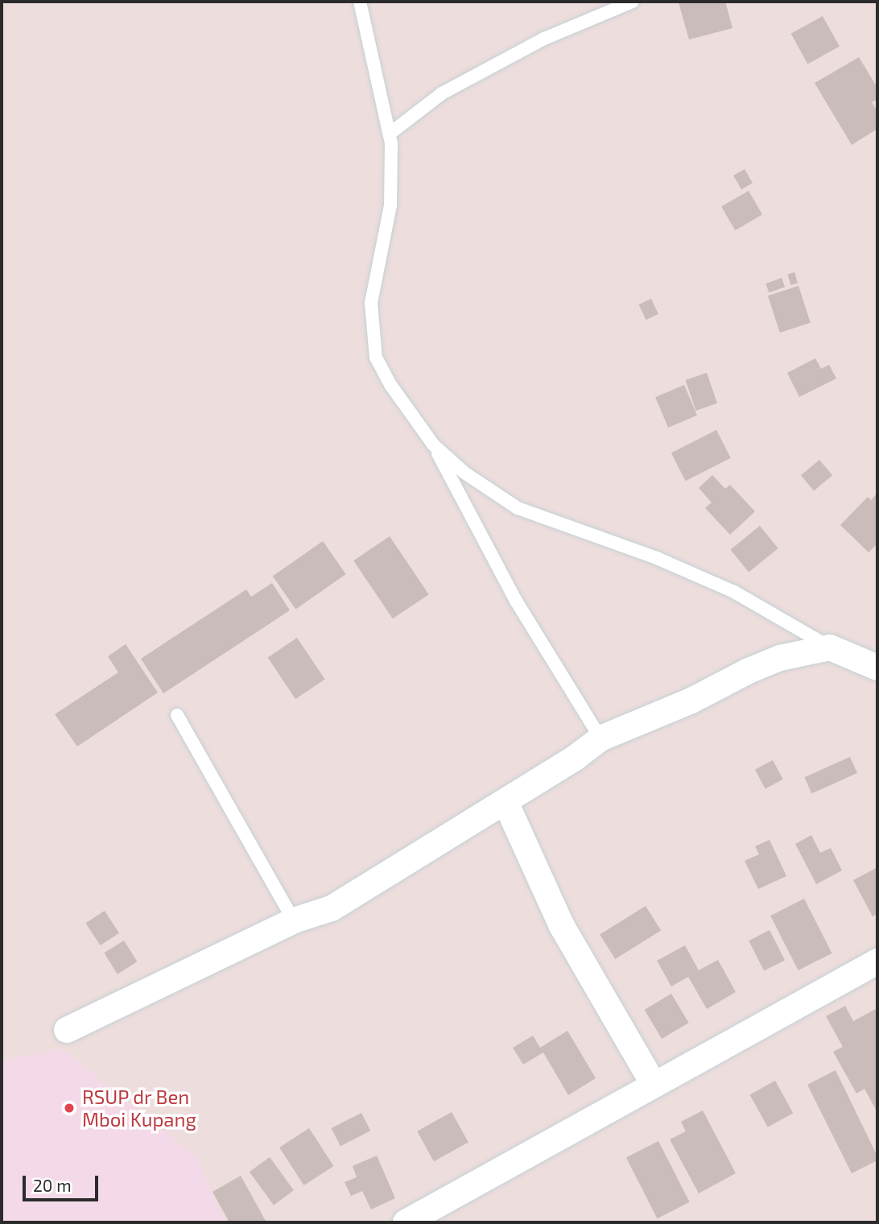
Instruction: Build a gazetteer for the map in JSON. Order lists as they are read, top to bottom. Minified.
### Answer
{"places":["RSUP dr Ben Mboi Kupang"],"scale_bar":"20 m"}
